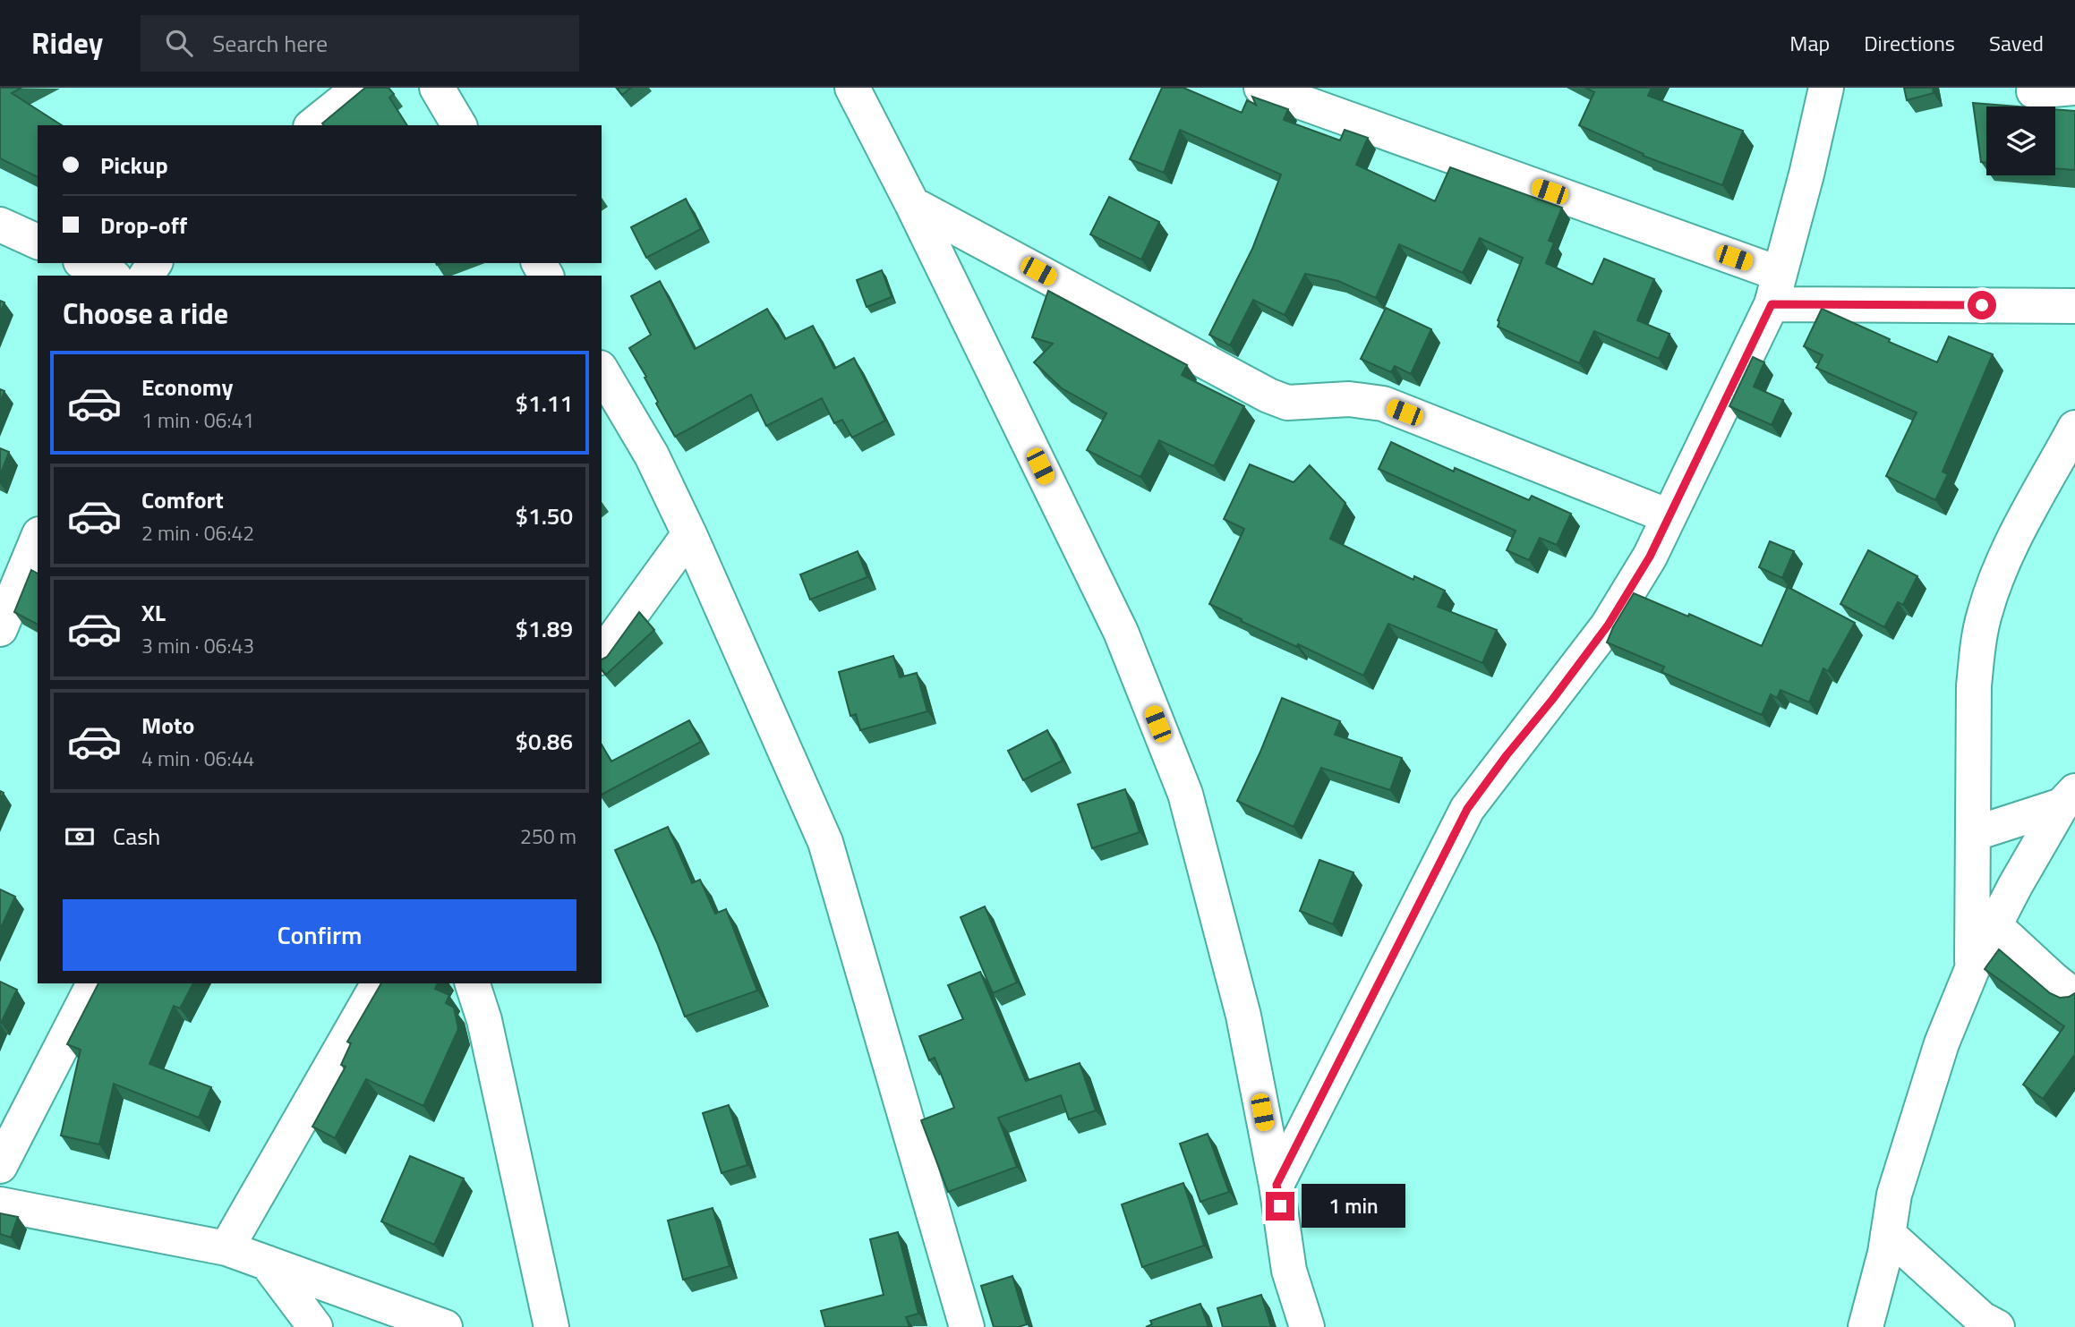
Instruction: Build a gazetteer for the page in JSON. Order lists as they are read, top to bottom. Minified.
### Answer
{"page":{"header":"Ridey","search":"Search here","nav":["Map","Directions","Saved"],"banner":["Pickup","Drop-off"],"heading":"Choose a ride","list":[{"name":"Economy","note":"1 min · 06:41","value":"$1.11"},{"name":"Comfort","note":"2 min · 06:42","value":"$1.50"},{"name":"XL","note":"3 min · 06:43","value":"$1.89"},{"name":"Moto","note":"4 min · 06:44","value":"$0.86"}],"pay":["Cash","250 m"],"buttons":"Confirm","bubble":"1 min"}}
